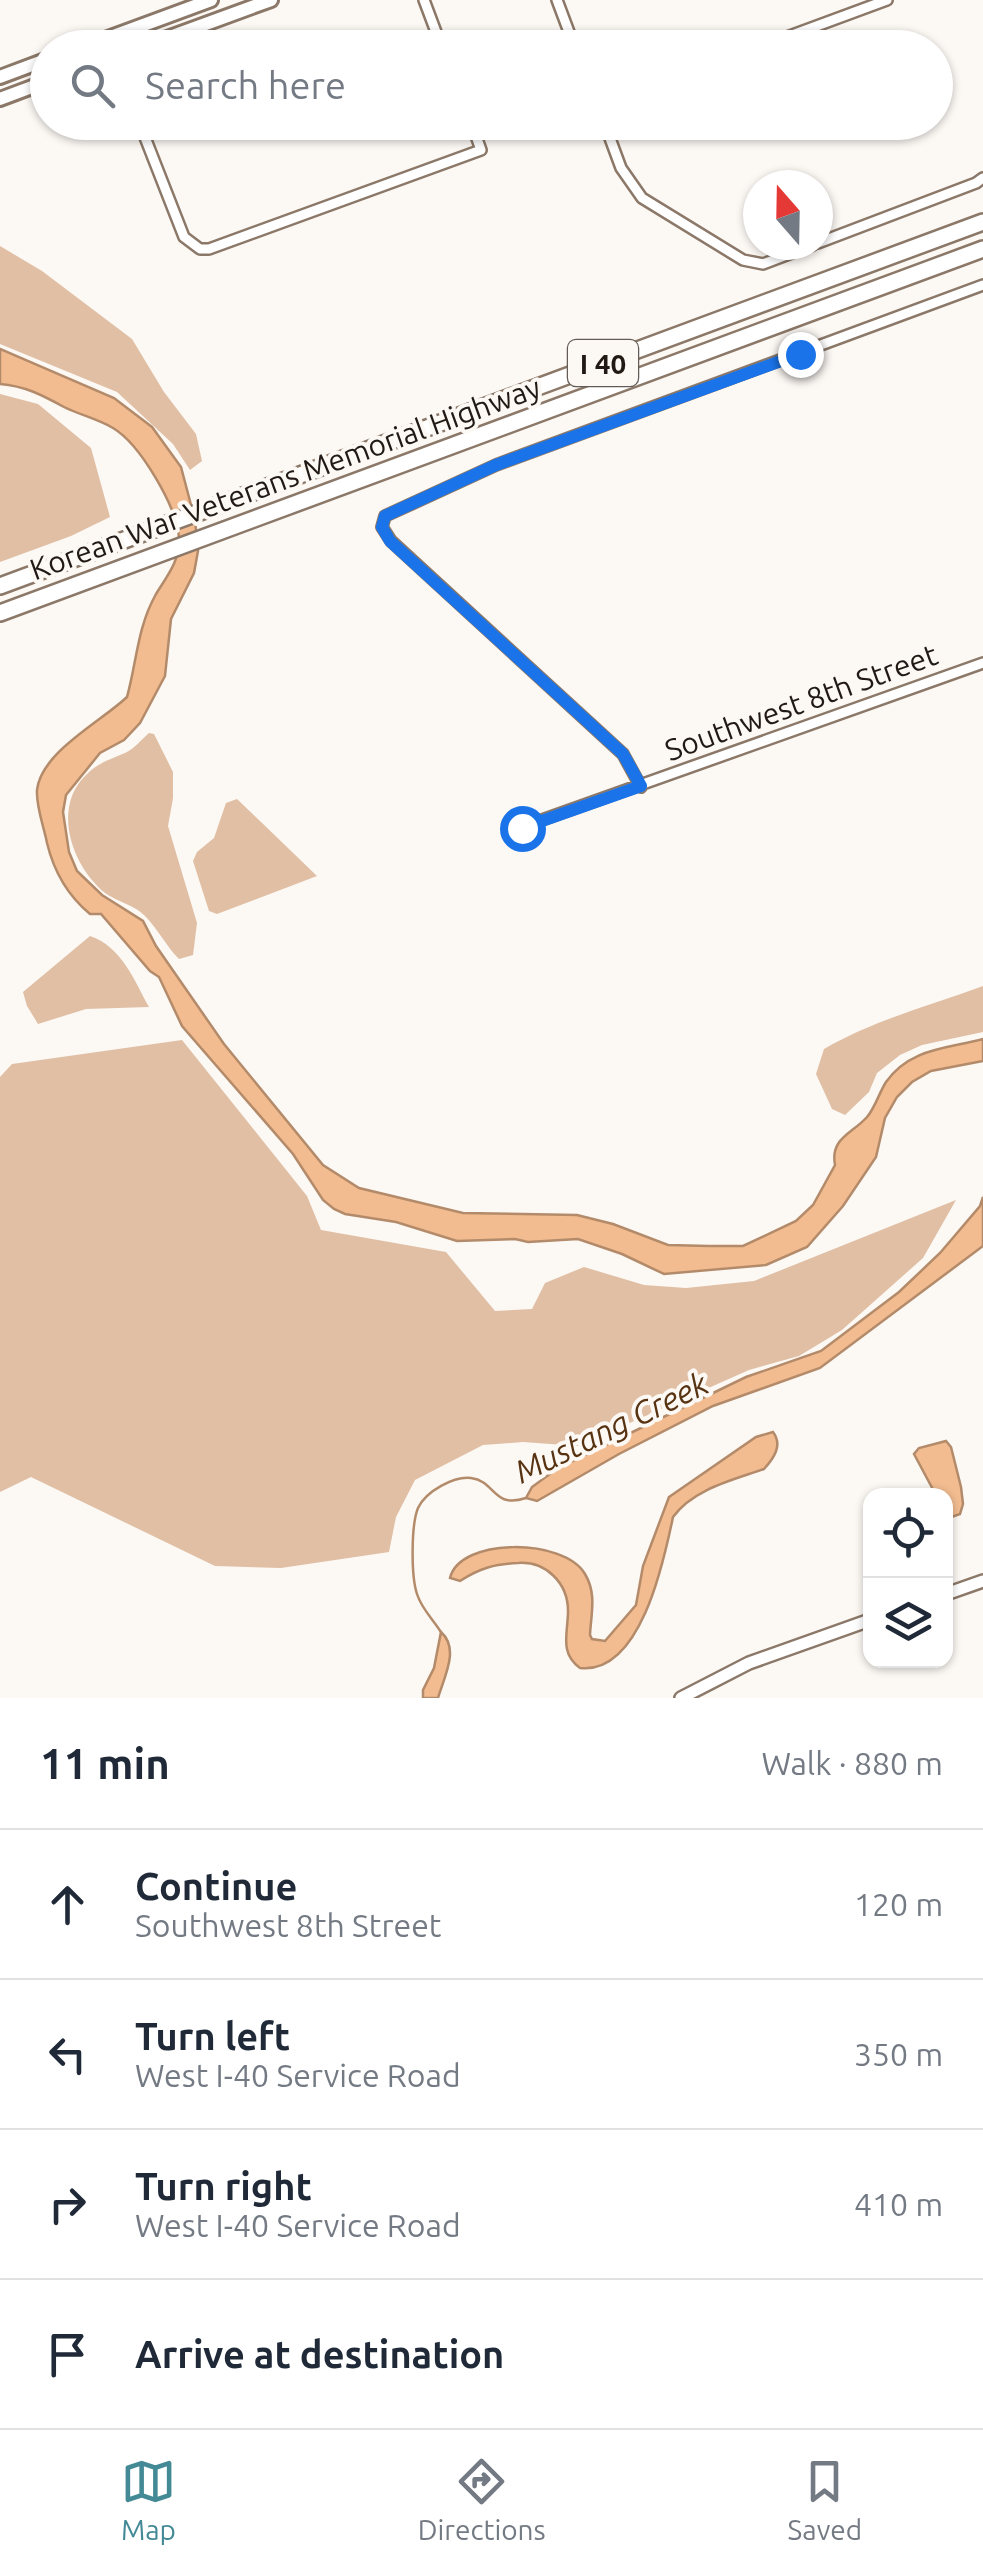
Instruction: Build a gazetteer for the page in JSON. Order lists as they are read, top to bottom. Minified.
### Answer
{"streets":{"highway":["I 40","Korean War Veterans Memorial Highway"],"street":["Southwest 8th Street"]},"water":["Mustang Creek"],"north":"top","page":{"search":"Search here","heading":["11 min","Walk · 880 m"],"list":[["Continue","Southwest 8th Street","120 m"],["Turn left","West I-40 Service Road","350 m"],["Turn right","West I-40 Service Road","410 m"],"Arrive at destination"],"nav":["Map","Directions","Saved"]}}
